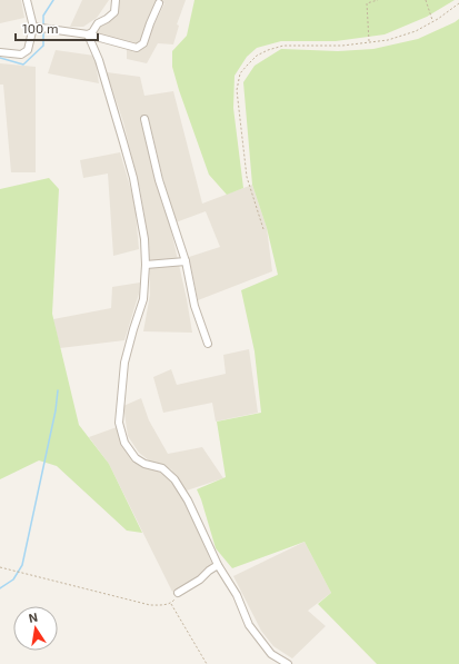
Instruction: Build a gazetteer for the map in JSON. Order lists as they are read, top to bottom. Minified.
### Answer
{"scale_bar":"100 m","north":"top"}
